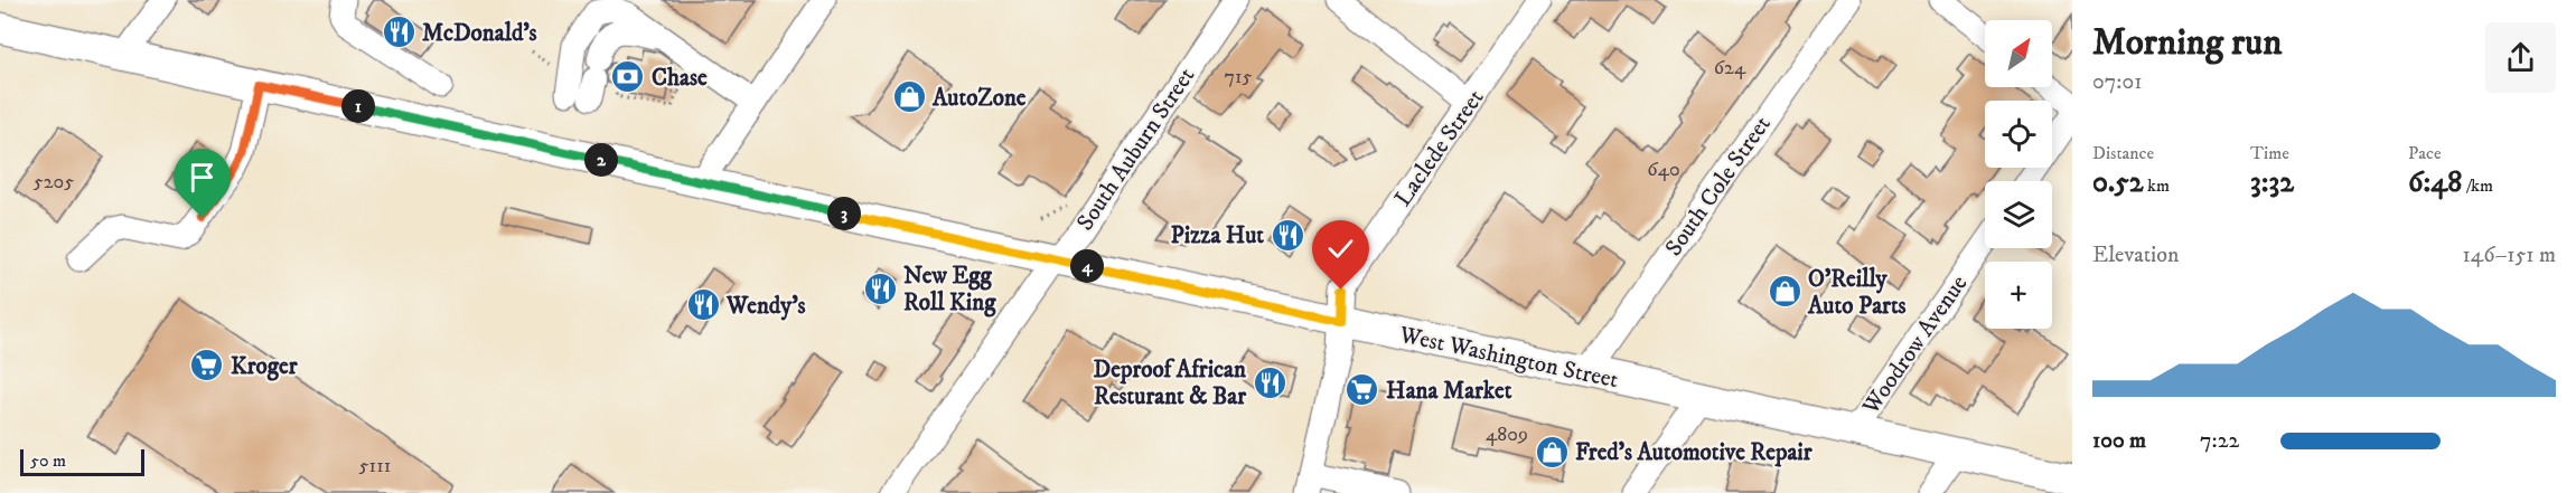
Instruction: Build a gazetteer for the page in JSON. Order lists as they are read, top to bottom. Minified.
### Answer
{"streets":{"main road":["West Washington Street"],"street":["Laclede Street","South Auburn Street","South Cole Street","Woodrow Avenue"]},"crossings":[["Laclede Street","West Washington Street"],["South Auburn Street","West Washington Street"],["South Cole Street","West Washington Street"],["Woodrow Avenue","West Washington Street"]],"places":{"restaurant":["McDonald's","Pizza Hut","New Egg Roll King","Wendy's","Deproof African Resturant & Bar"],"bank":["Chase"],"shop":["AutoZone","O'Reilly Auto Parts","Fred's Automotive Repair"],"supermarket":["Kroger","Hana Market"]},"house_numbers":["624","715","640","5205","4809","5111"],"scale_bar":"50 m","north":"top right","page":{"heading":["Morning run","07:01"],"map_buttons":"+","pins":["1","2","3","4"],"stats":[["Distance","0.52 km"],["Time","3:32"],["Pace","6:48 /km"]],"chart":["Elevation","146–151 m"],"list":[{"name":"100 m","note":"7:22"}],"scale":"50 m"}}
